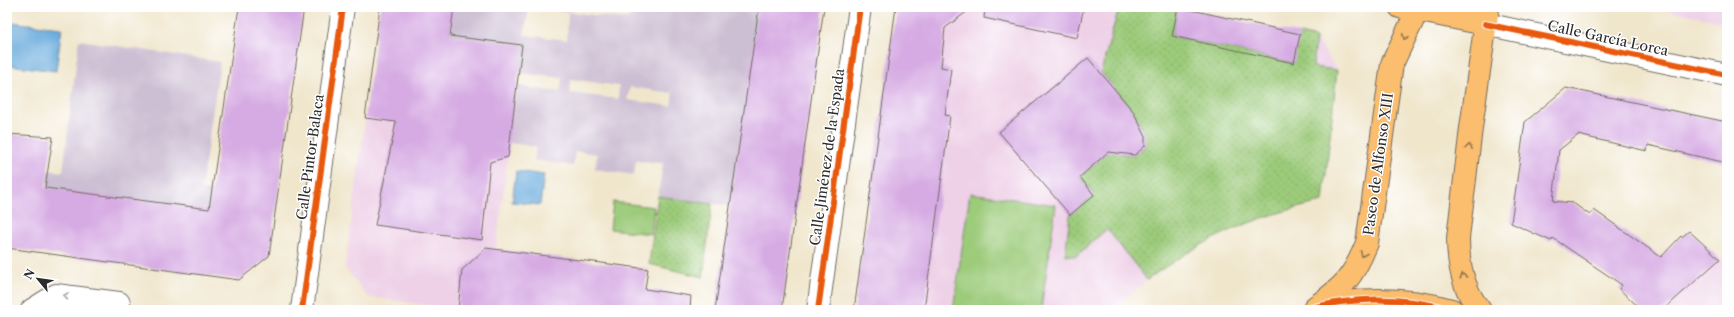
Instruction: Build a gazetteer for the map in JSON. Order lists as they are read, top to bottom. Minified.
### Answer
{"streets":{"main road":["Paseo de Alfonso XIII"],"street":["Calle García Lorca","Calle Pintor Balaca","Calle Jiménez de la Espada"]},"north":"top left"}
